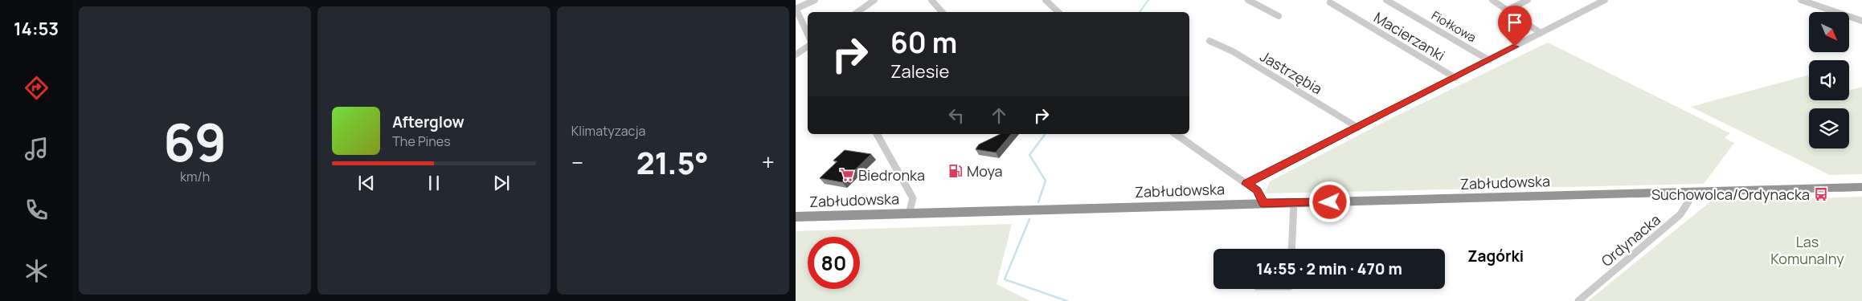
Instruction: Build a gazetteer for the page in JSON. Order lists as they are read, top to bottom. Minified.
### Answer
{"streets":{"highway":["Zabłudowska"],"street":["Fiołkowa","Macierzanki","Jastrzębia","Ordynacka"]},"crossings":[["Zabłudowska","Ordynacka"]],"districts":["Zagórki"],"parks":["Las Komunalny"],"places":{"fuel station":["Moya"],"supermarket":["Biedronka"],"bus stop":["Suchowolca/Ordynacka"]},"north":"bottom right","page":{"tabs":"14:53","tile":[["69","km/h"],"Klimatyzacja"],"turn":["60 m","Zalesie"],"song":["Afterglow","The Pines"],"heat":["−","21.5°","+"],"limit":"80","trip":"14:55 · 2 min · 470 m"}}
